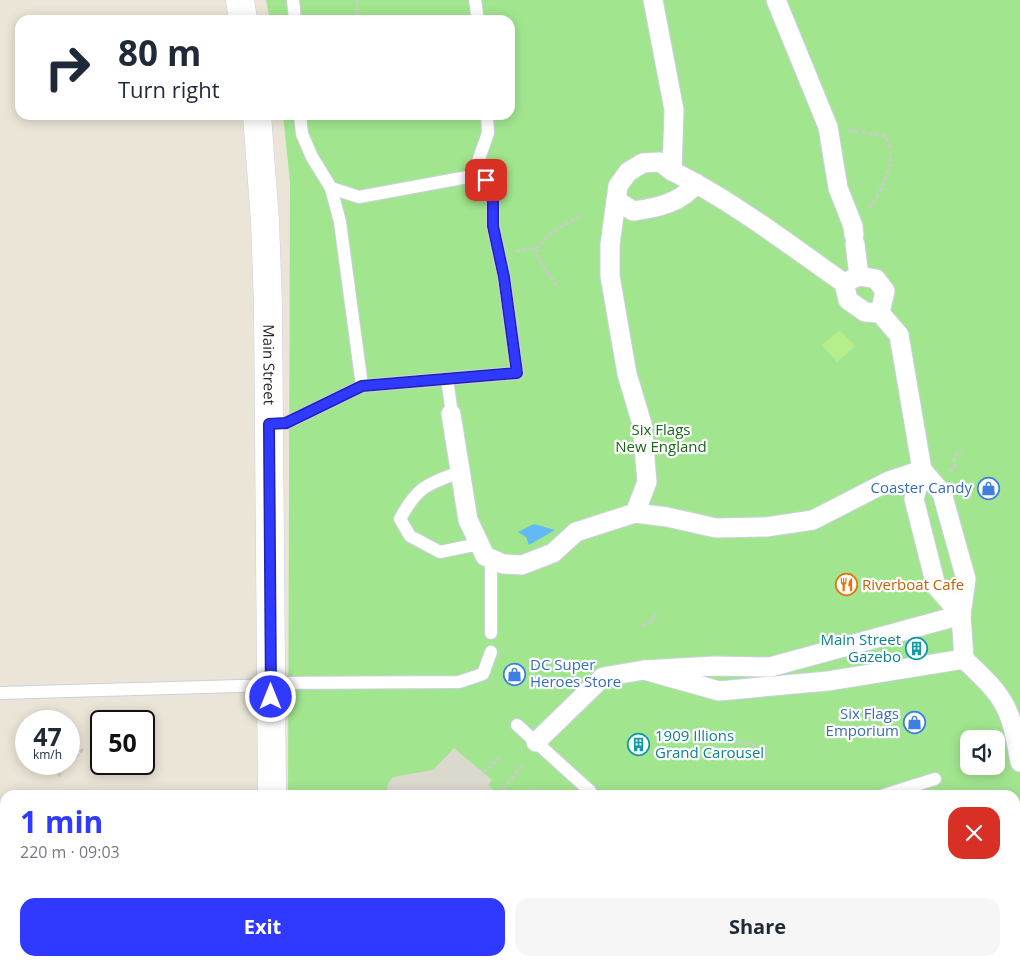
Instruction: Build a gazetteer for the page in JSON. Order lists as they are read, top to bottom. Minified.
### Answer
{"streets":{"main road":["Main Street"]},"parks":["Six Flags New England"],"places":{"shop":["Coaster Candy","DC Super Heroes Store","Six Flags Emporium"],"restaurant":["Riverboat Cafe"],"building":["Main Street Gazebo","1909 Illions Grand Carousel"]},"page":{"turn":["80 m","Turn right"],"speed":"47 km/h","limit":"50","heading":["1 min","220 m · 09:03"],"buttons":["Exit","Share"]}}
